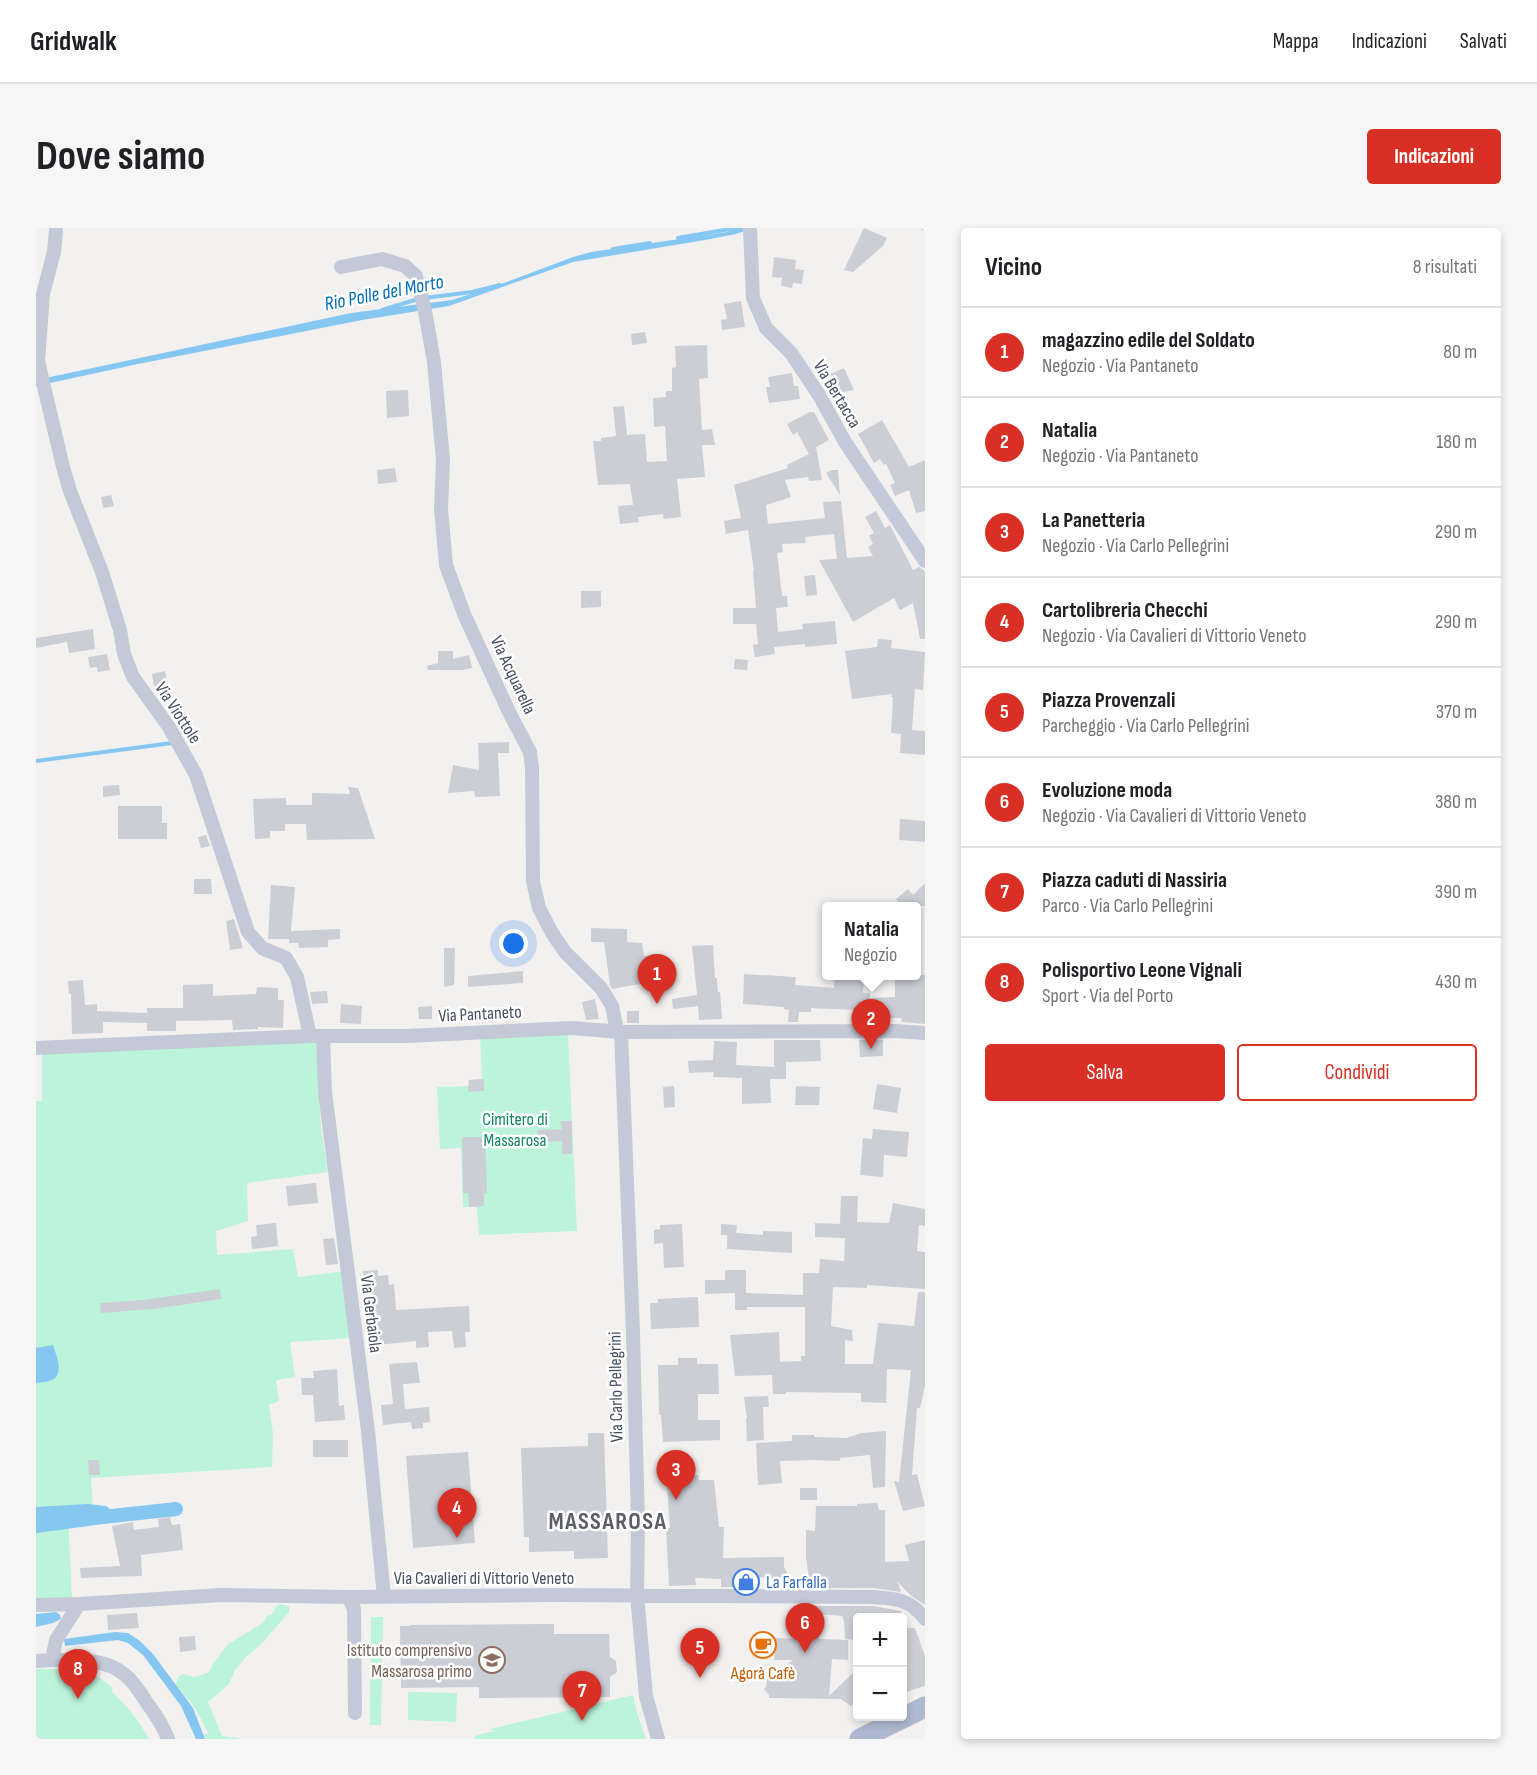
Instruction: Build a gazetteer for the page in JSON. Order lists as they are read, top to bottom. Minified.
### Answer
{"streets":{"street":["Via Bertacca","Via Acquarella","Via Viottole","Via Pantaneto","Via Gerbaiola","Via Carlo Pellegrini","Via Cavalieri di Vittorio Veneto"]},"crossings":[["Via Acquarella","Via Pantaneto"],["Via Acquarella","Via Carlo Pellegrini"],["Via Viottole","Via Pantaneto"],["Via Viottole","Via Gerbaiola"],["Via Pantaneto","Via Gerbaiola"],["Via Pantaneto","Via Carlo Pellegrini"],["Via Gerbaiola","Via Cavalieri di Vittorio Veneto"],["Via Carlo Pellegrini","Via Cavalieri di Vittorio Veneto"]],"districts":["MASSAROSA"],"water":["Rio Polle del Morto"],"parks":["Cimitero di Massarosa"],"places":{"shop":["La Farfalla"],"cafe":["Agorà Cafè"],"school or university":["Istituto comprensivo Massarosa primo"]},"page":{"header":"Gridwalk","nav":["Mappa","Indicazioni","Salvati"],"buttons":["Indicazioni",["Salva","Condividi"]],"title":"Dove siamo","heading":["Vicino","8 risultati"],"list":[{"mark":"1","name":"magazzino edile del Soldato","note":"Negozio · Via Pantaneto","value":"80 m"},{"mark":"2","name":"Natalia","note":"Negozio · Via Pantaneto","value":"180 m"},{"mark":"3","name":"La Panetteria","note":"Negozio · Via Carlo Pellegrini","value":"290 m"},{"mark":"4","name":"Cartolibreria Checchi","note":"Negozio · Via Cavalieri di Vittorio Veneto","value":"290 m"},{"mark":"5","name":"Piazza Provenzali","note":"Parcheggio · Via Carlo Pellegrini","value":"370 m"},{"mark":"6","name":"Evoluzione moda","note":"Negozio · Via Cavalieri di Vittorio Veneto","value":"380 m"},{"mark":"7","name":"Piazza caduti di Nassiria","note":"Parco · Via Carlo Pellegrini","value":"390 m"},{"mark":"8","name":"Polisportivo Leone Vignali","note":"Sport · Via del Porto","value":"430 m"}],"popup":["Natalia","Negozio"],"pins":["1","2","3","4","6","5","8","7"],"map_buttons":["+","−"]}}
